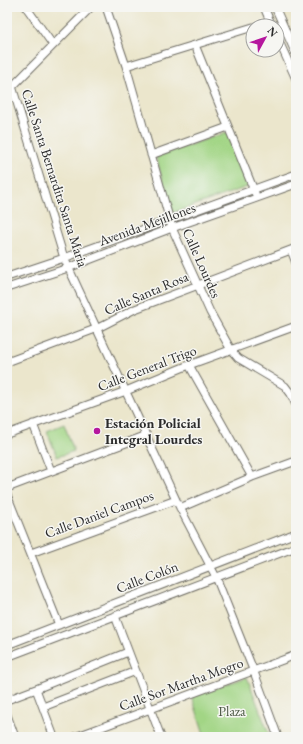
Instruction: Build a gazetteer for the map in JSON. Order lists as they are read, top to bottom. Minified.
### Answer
{"streets":{"street":["Calle Santa Bernardita Santa Maria","Avenida Mejillones","Calle Lourdes","Calle Santa Rosa","Calle General Trigo","Calle Daniel Campos","Calle Colón","Calle Sor Martha Mogro"]},"crossings":[["Calle Santa Bernardita Santa Maria","Avenida Mejillones"],["Calle Santa Bernardita Santa Maria","Calle Santa Rosa"],["Calle Santa Bernardita Santa Maria","Calle General Trigo"],["Calle Santa Bernardita Santa Maria","Calle Daniel Campos"],["Calle Santa Bernardita Santa Maria","Calle Colón"],["Calle Santa Bernardita Santa Maria","Calle Sor Martha Mogro"],["Avenida Mejillones","Calle Lourdes"],["Calle Lourdes","Calle Santa Rosa"],["Calle Lourdes","Calle General Trigo"]],"parks":["Plaza"],"places":["Estación Policial Integral Lourdes"],"north":"top right"}
